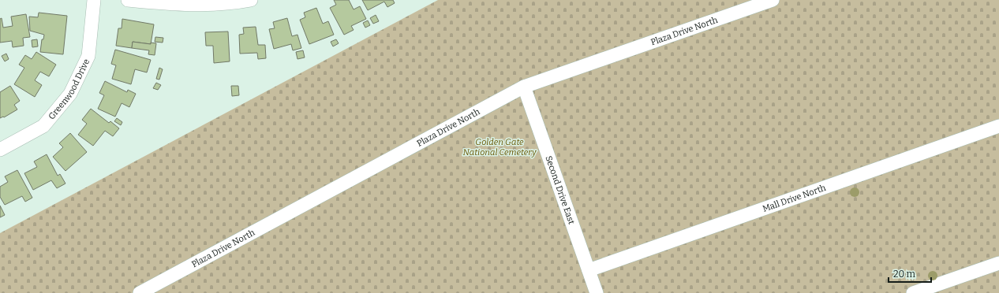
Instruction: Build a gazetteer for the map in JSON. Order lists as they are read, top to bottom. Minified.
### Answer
{"streets":{"street":["Plaza Drive North","Greenwood Drive","Second Drive East","Mall Drive North"]},"crossings":[["Plaza Drive North","Second Drive East"],["Second Drive East","Mall Drive North"]],"parks":["Golden Gate National Cemetery"],"scale_bar":"20 m"}
